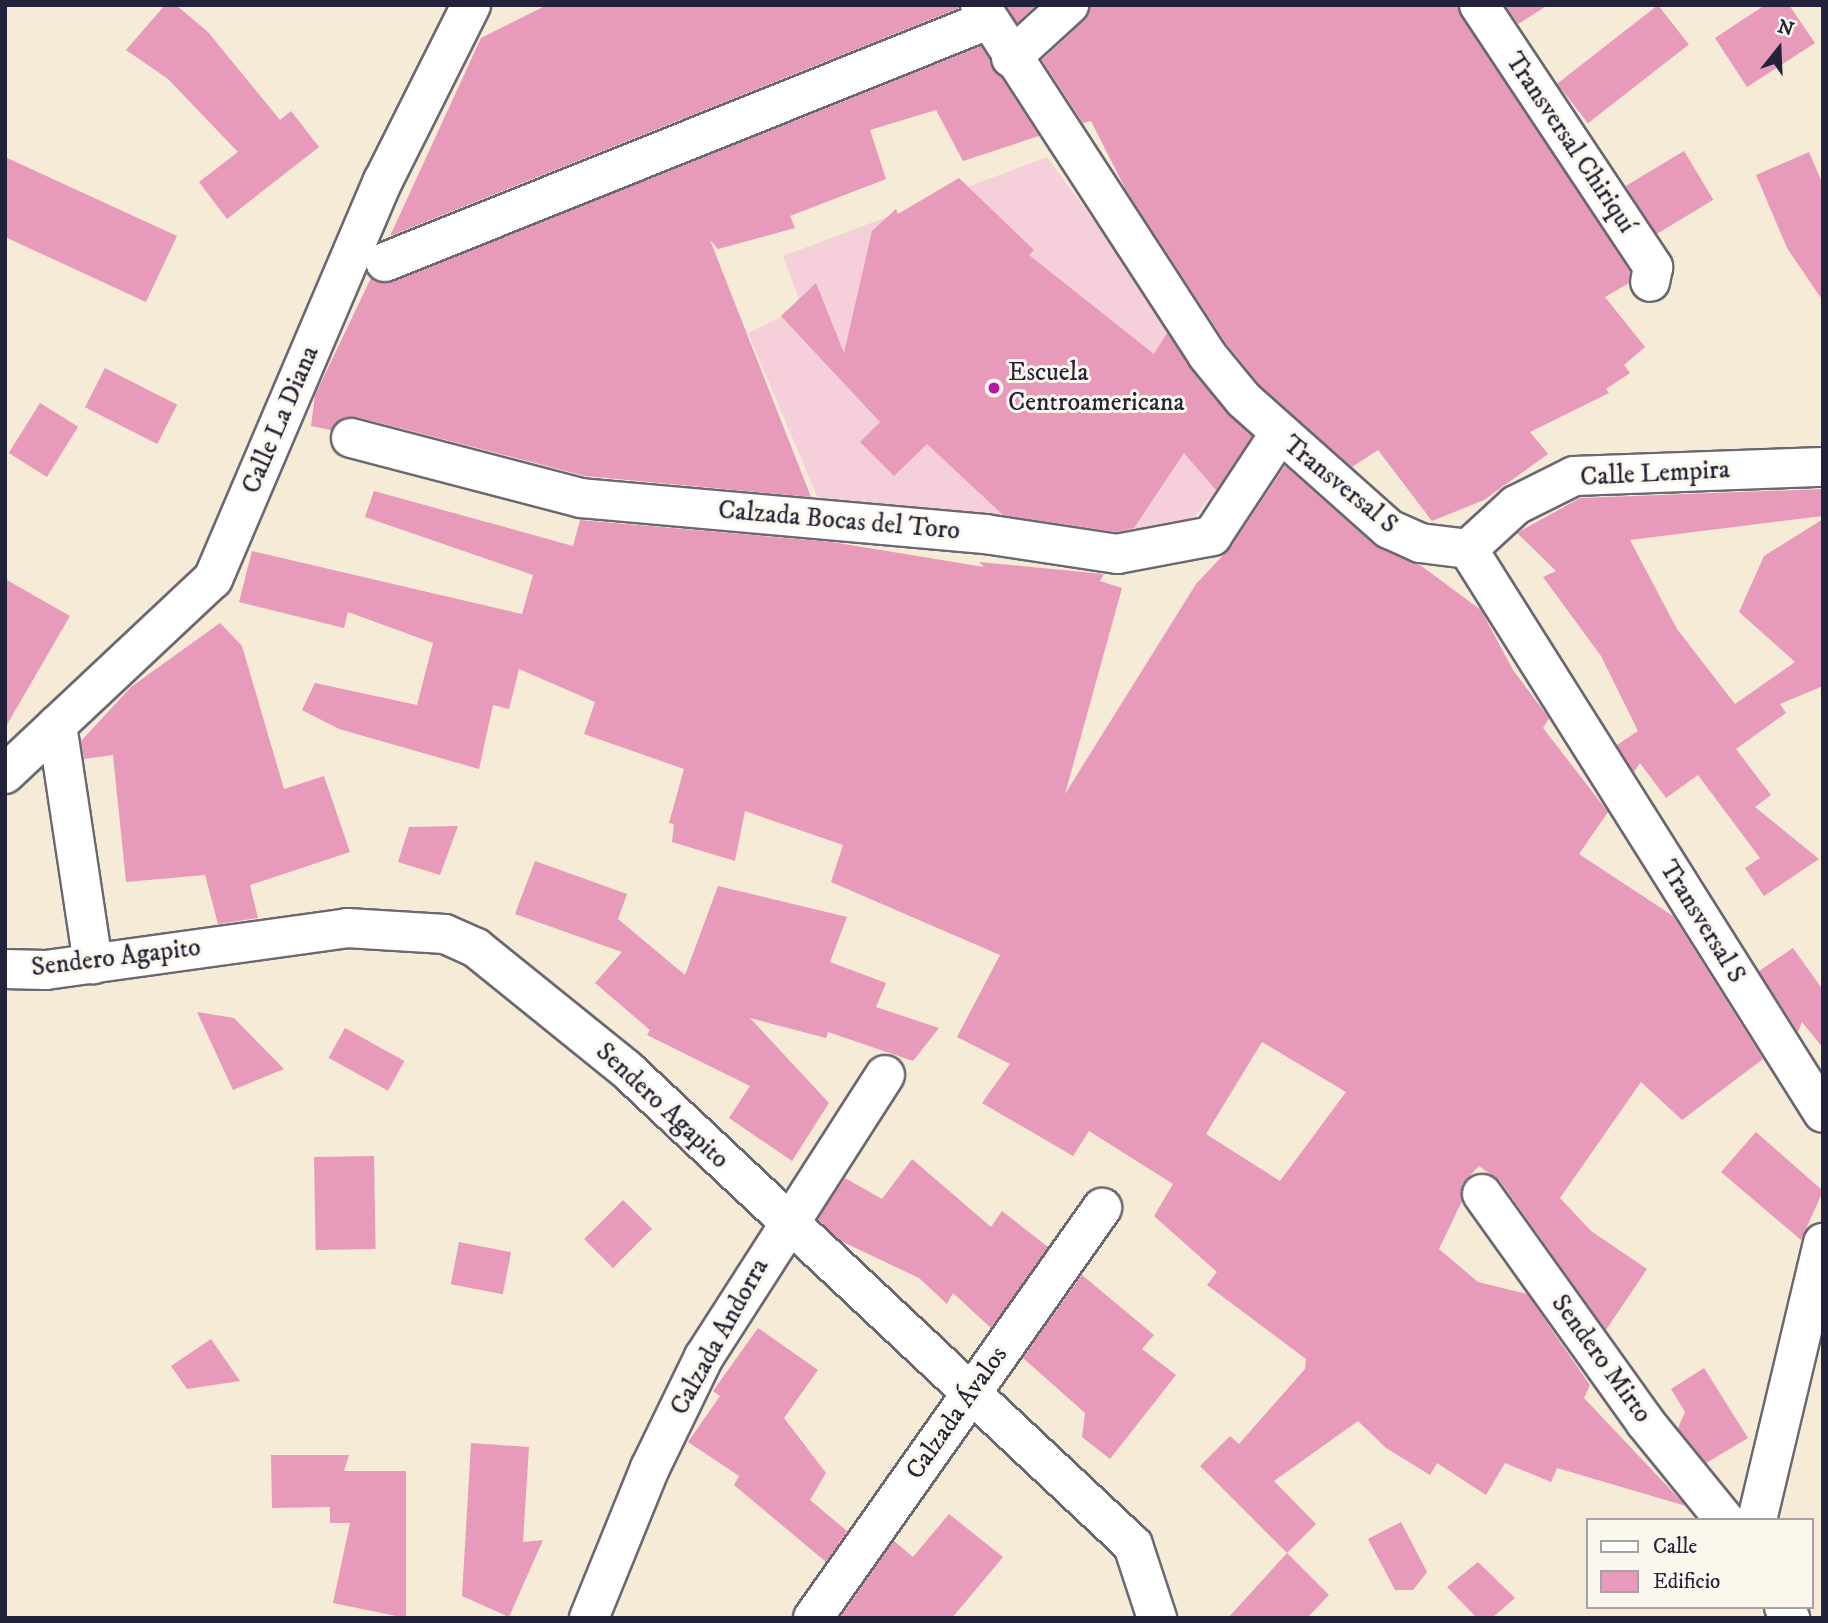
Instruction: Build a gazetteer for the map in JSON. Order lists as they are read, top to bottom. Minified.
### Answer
{"streets":{"street":["Transversal Chiriquí","Calle La Diana","Calle Lempira","Transversal S","Calzada Bocas del Toro","Sendero Agapito","Calzada Andorra","Sendero Mirto","Calzada Ávalos"]},"crossings":[["Calle Lempira","Transversal S"],["Transversal S","Calzada Bocas del Toro"],["Sendero Agapito","Calzada Andorra"],["Sendero Agapito","Calzada Ávalos"]],"places":["Escuela Centroamericana"],"legend":["Calle","Edificio"],"north":"top"}
